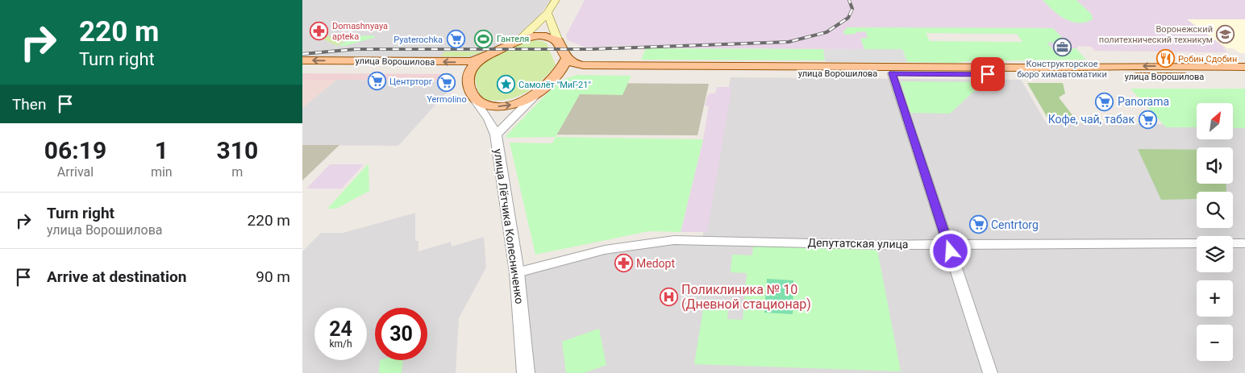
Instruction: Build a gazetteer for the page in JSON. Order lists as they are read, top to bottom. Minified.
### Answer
{"streets":{"main road":["улица Ворошилова"],"street":["улица Лётчика Колесниченко","Депутатская улица"]},"crossings":[["улица Ворошилова","улица Лётчика Колесниченко"],["улица Лётчика Колесниченко","Депутатская улица"]],"places":{"pharmacy":["Domashnyaya apteka","Medopt"],"school or university":["Воронежский политехнический техникум"],"sports":["Гантеля"],"supermarket":["Pyaterochka","Центрторг","Yermolino","Panorama","Кофе, чай, табак","Centrtorg"],"office":["Конструкторское бюро химавтоматики"],"restaurant":["Робин Сдобин"],"place":["Самолёт \"МиГ-21\""],"hospital":["Поликлиника № 10 (Дневной стационар)"]},"north":"top right","page":{"turn":["220 m","Turn right"],"then":"Then","map_buttons":["+","−"],"eta":["06:19","Arrival","1","min","310","m"],"list":[{"name":"Turn right","note":"улица Ворошилова","value":"220 m"},{"name":"Arrive at destination","value":"90 m"}],"speed":"24 km/h","limit":"30"}}
